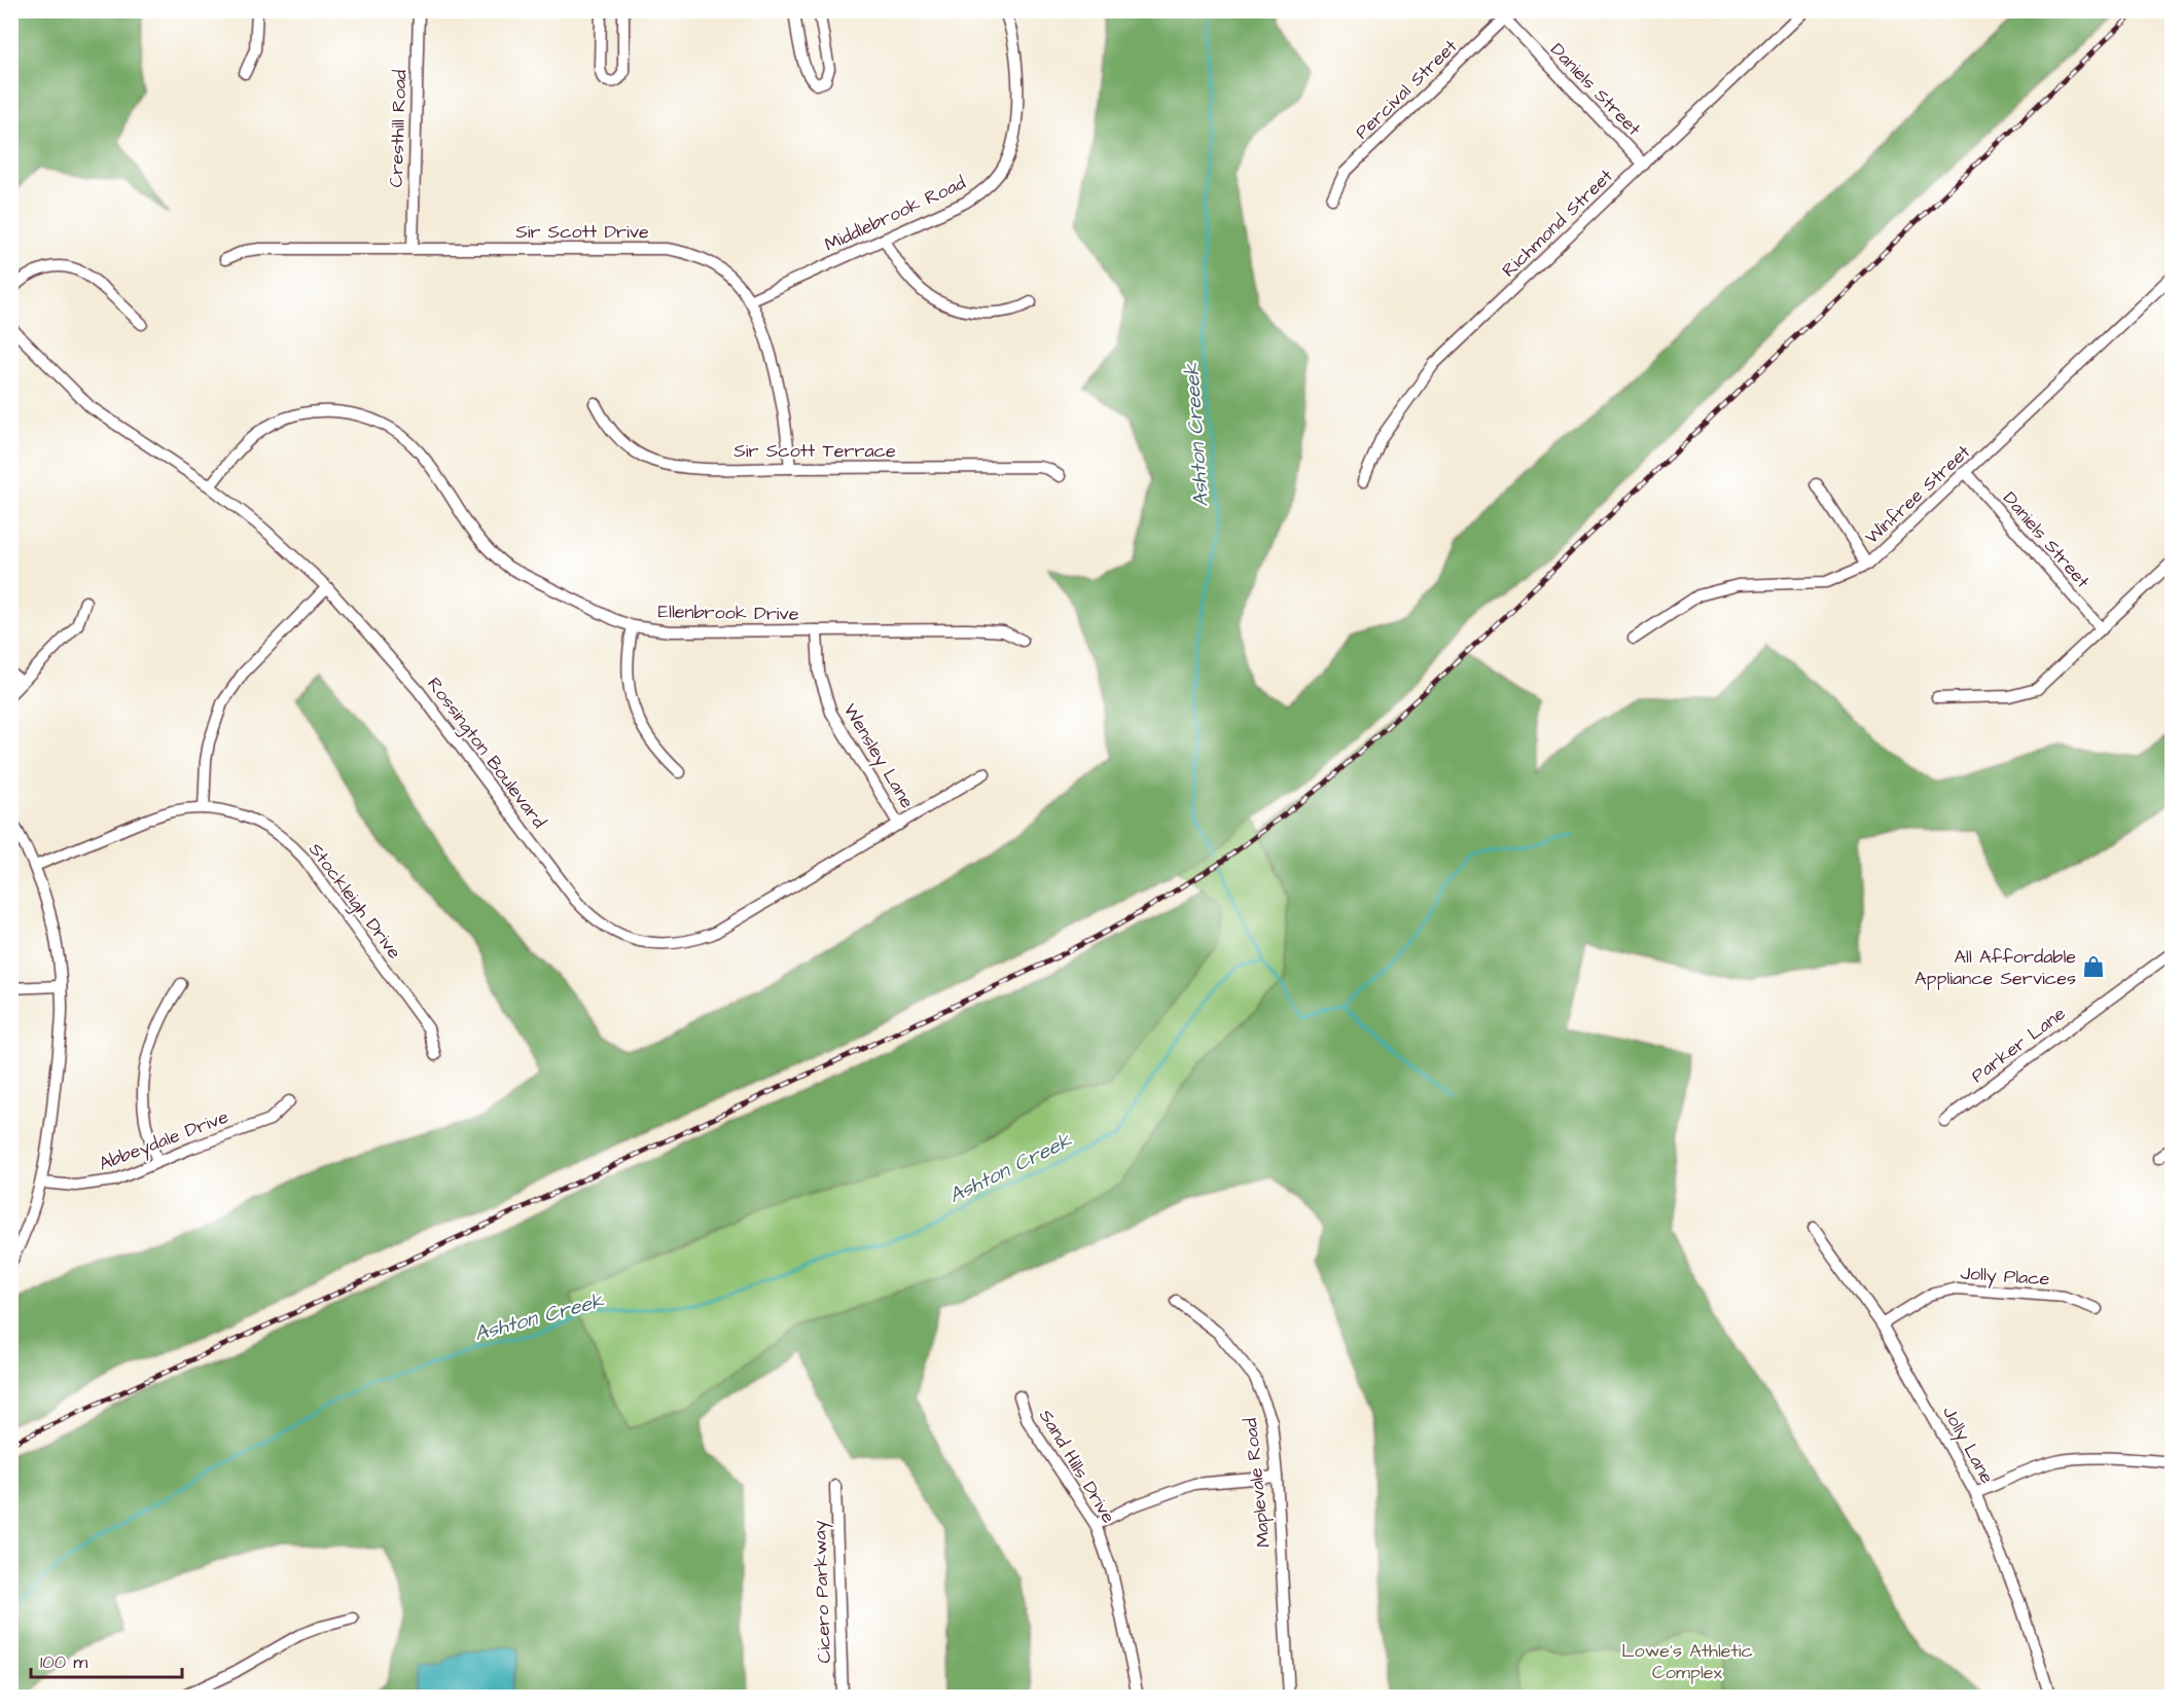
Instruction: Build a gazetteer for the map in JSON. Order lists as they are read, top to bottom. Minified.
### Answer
{"streets":{"street":["Percival Street","Daniels Street","Cresthill Road","Middlebrook Road","Richmond Street","Sir Scott Drive","Sir Scott Terrace","Winfree Street","Ellenbrook Drive","Rossington Boulevard","Wensley Lane","Stockleigh Drive","Parker Lane","Abbeydale Drive","Jolly Place","Jolly Lane","Sand Hills Drive","Maplevale Road","Cicero Parkway"]},"crossings":[["Percival Street","Daniels Street"],["Daniels Street","Richmond Street"],["Daniels Street","Winfree Street"],["Cresthill Road","Sir Scott Drive"],["Middlebrook Road","Sir Scott Drive"],["Sir Scott Drive","Sir Scott Terrace"],["Ellenbrook Drive","Rossington Boulevard"],["Ellenbrook Drive","Wensley Lane"],["Rossington Boulevard","Wensley Lane"],["Jolly Place","Jolly Lane"]],"water":["Ashton Creeek","Ashton Creek"],"parks":["Lowe's Athletic Complex"],"places":{"shop":["All Affordable Appliance Services"]},"scale_bar":"100 m"}
